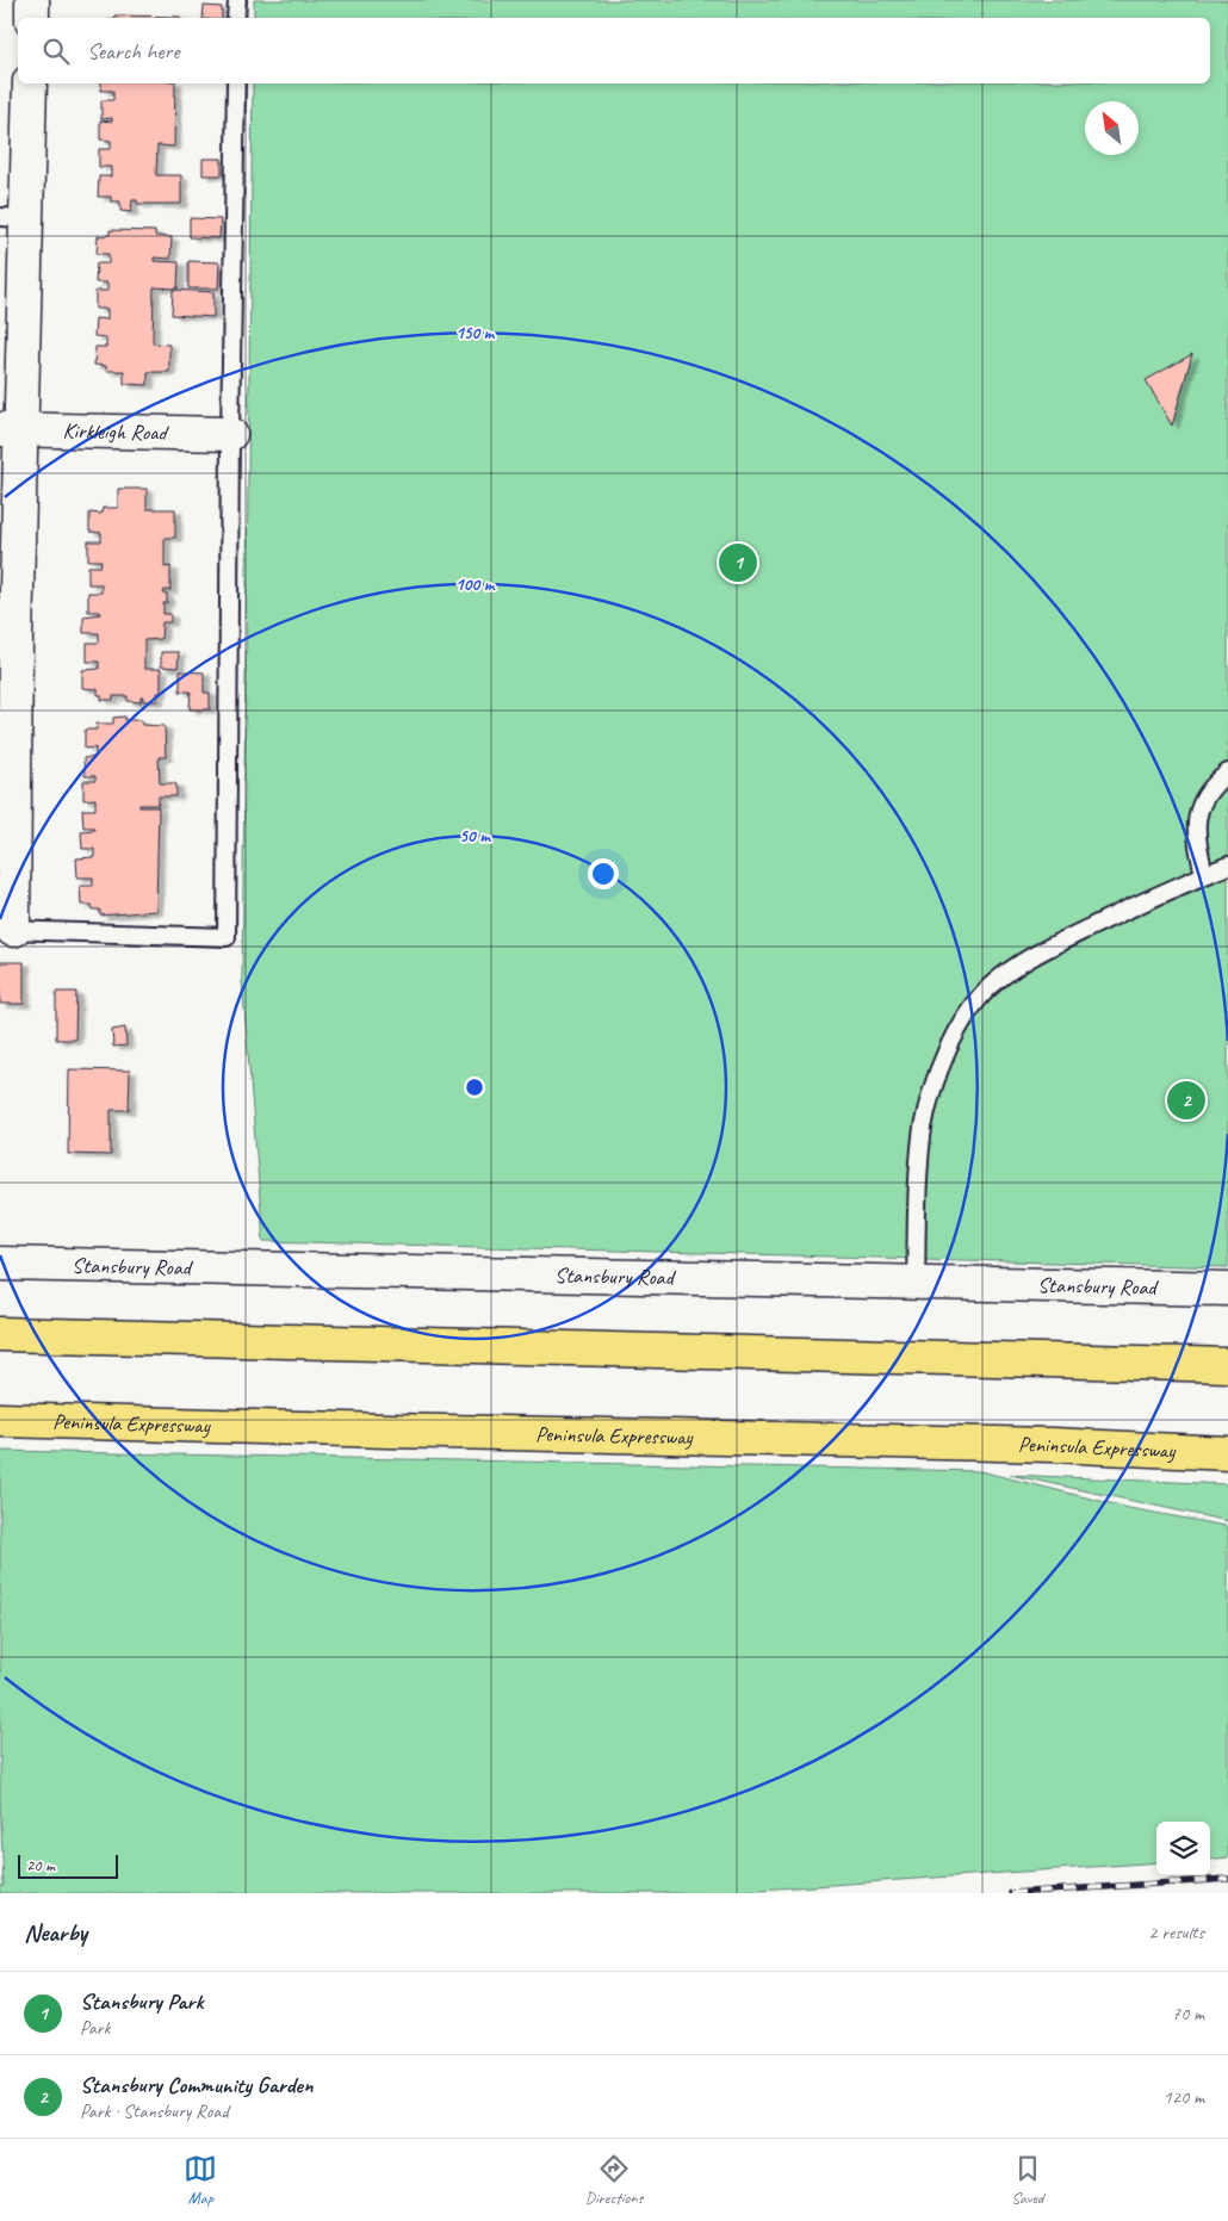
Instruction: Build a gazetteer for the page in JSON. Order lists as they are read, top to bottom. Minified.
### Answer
{"streets":{"main road":["Peninsula Expressway"],"street":["Kirkleigh Road","Stansbury Road"]},"scale_bar":"20 m","north":"top left","page":{"search":"Search here","pins":["1","2"],"scale":"20 m","heading":["Nearby","2 results"],"list":[{"mark":"1","name":"Stansbury Park","note":"Park","value":"70 m"},{"mark":"2","name":"Stansbury Community Garden","note":"Park · Stansbury Road","value":"120 m"}],"nav":["Map","Directions","Saved"]},"rings":["150 m","100 m","50 m"]}
